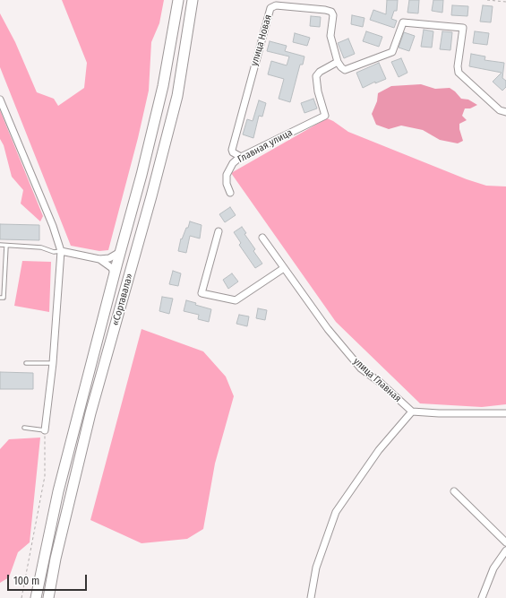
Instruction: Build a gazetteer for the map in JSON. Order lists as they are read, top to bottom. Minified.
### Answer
{"streets":{"highway":["«Сортавала»"],"street":["улица Новая","Главная улица","улица Главная"]},"crossings":[["улица Новая","Главная улица"]],"scale_bar":"100 m"}
